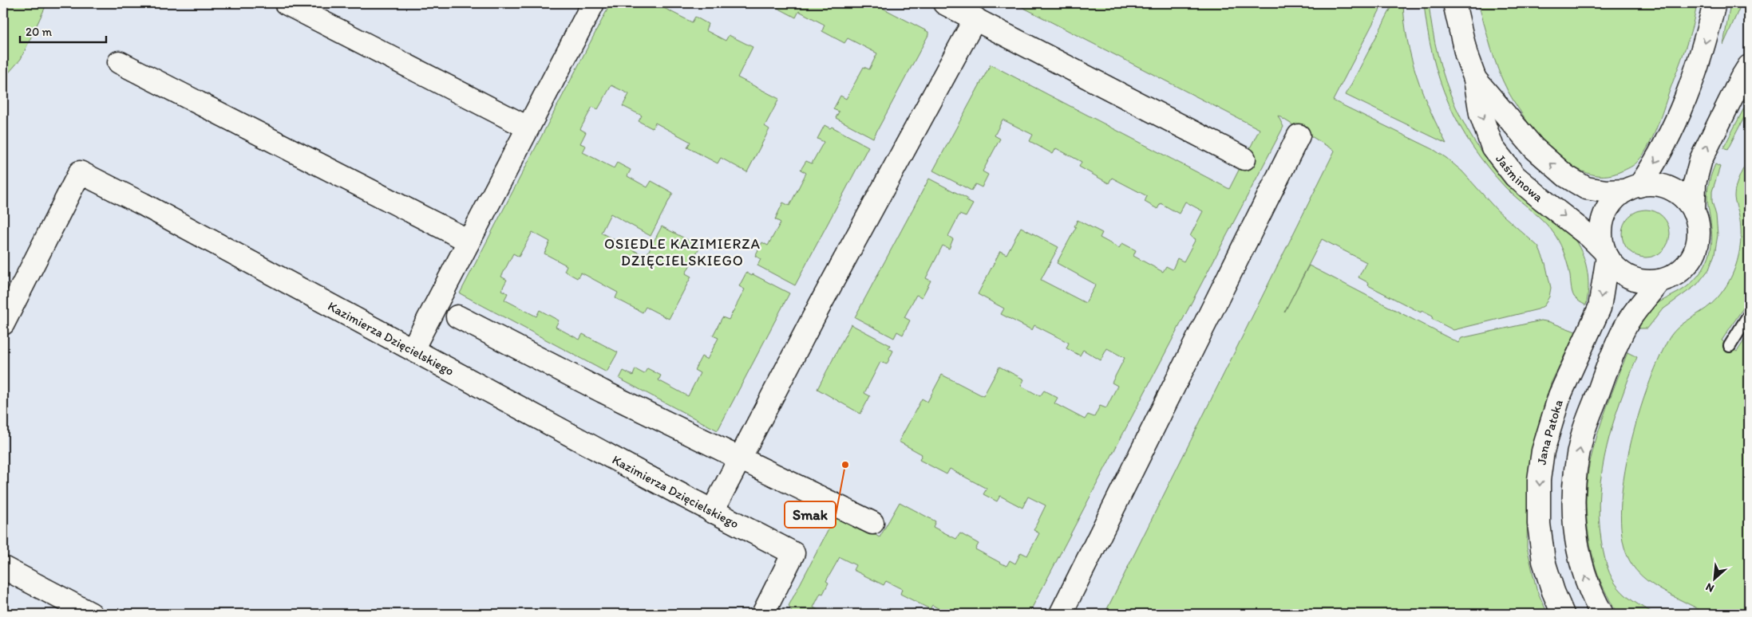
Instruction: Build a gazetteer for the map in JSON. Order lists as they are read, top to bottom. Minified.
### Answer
{"streets":{"street":["Jaśminowa","Kazimierza Dzięcielskiego","Jana Patoka"]},"crossings":[["Jaśminowa","Jana Patoka"]],"districts":["OSIEDLE KAZIMIERZA DZIĘCIELSKIEGO"],"places":["Smak"],"scale_bar":"20 m","north":"bottom left"}
